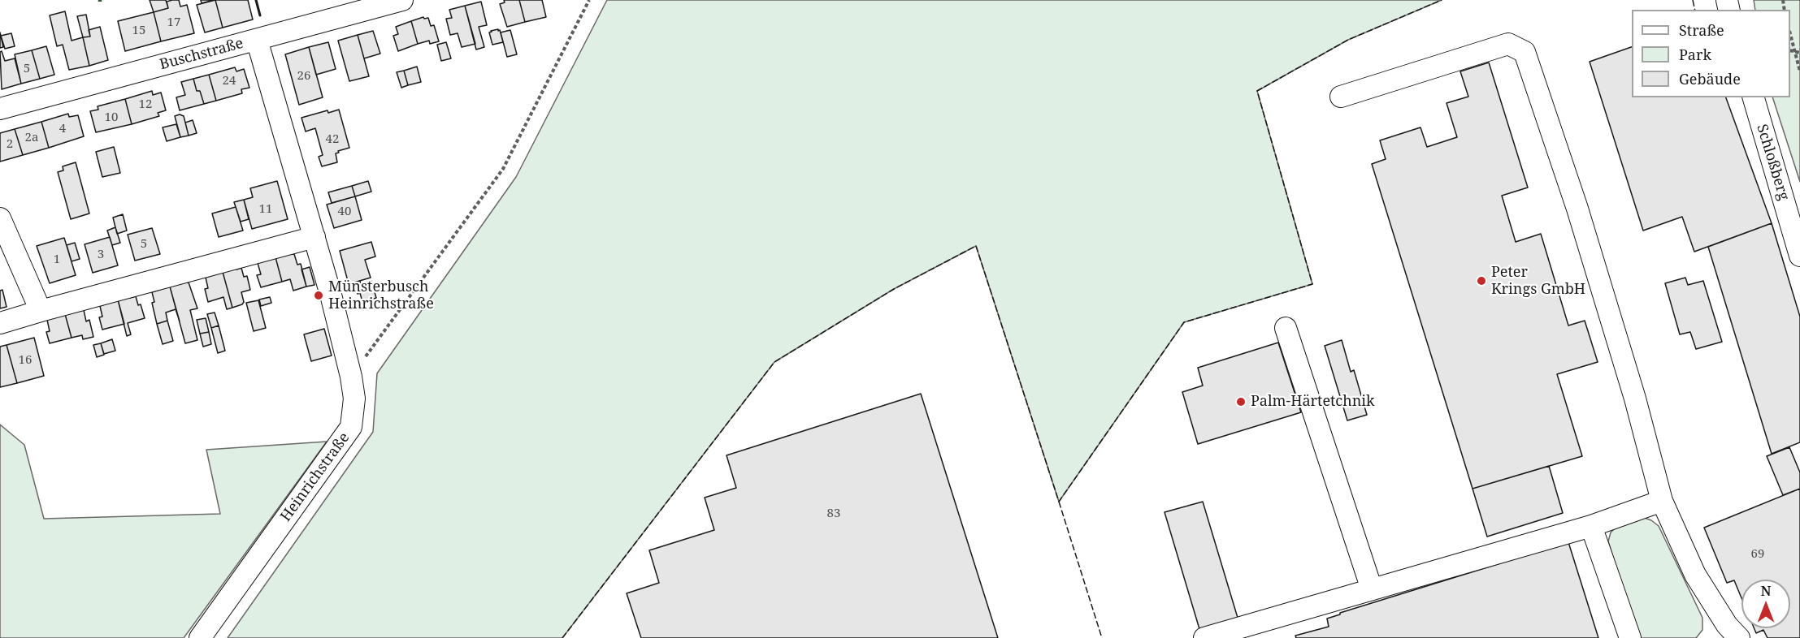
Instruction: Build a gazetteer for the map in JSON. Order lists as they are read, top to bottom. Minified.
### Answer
{"streets":{"street":["Buschstraße","Schloßberg","Heinrichstraße"]},"crossings":[["Buschstraße","Heinrichstraße"]],"places":["Peter Krings GmbH","Münsterbusch Heinrichstraße","Palm-Härtetchnik"],"house_numbers":["17","15","5","26","24","12","10","4","2a","42","2","11","40","5","3","1","16","83","69"],"legend":["Straße","Park","Gebäude"],"north":"top"}
